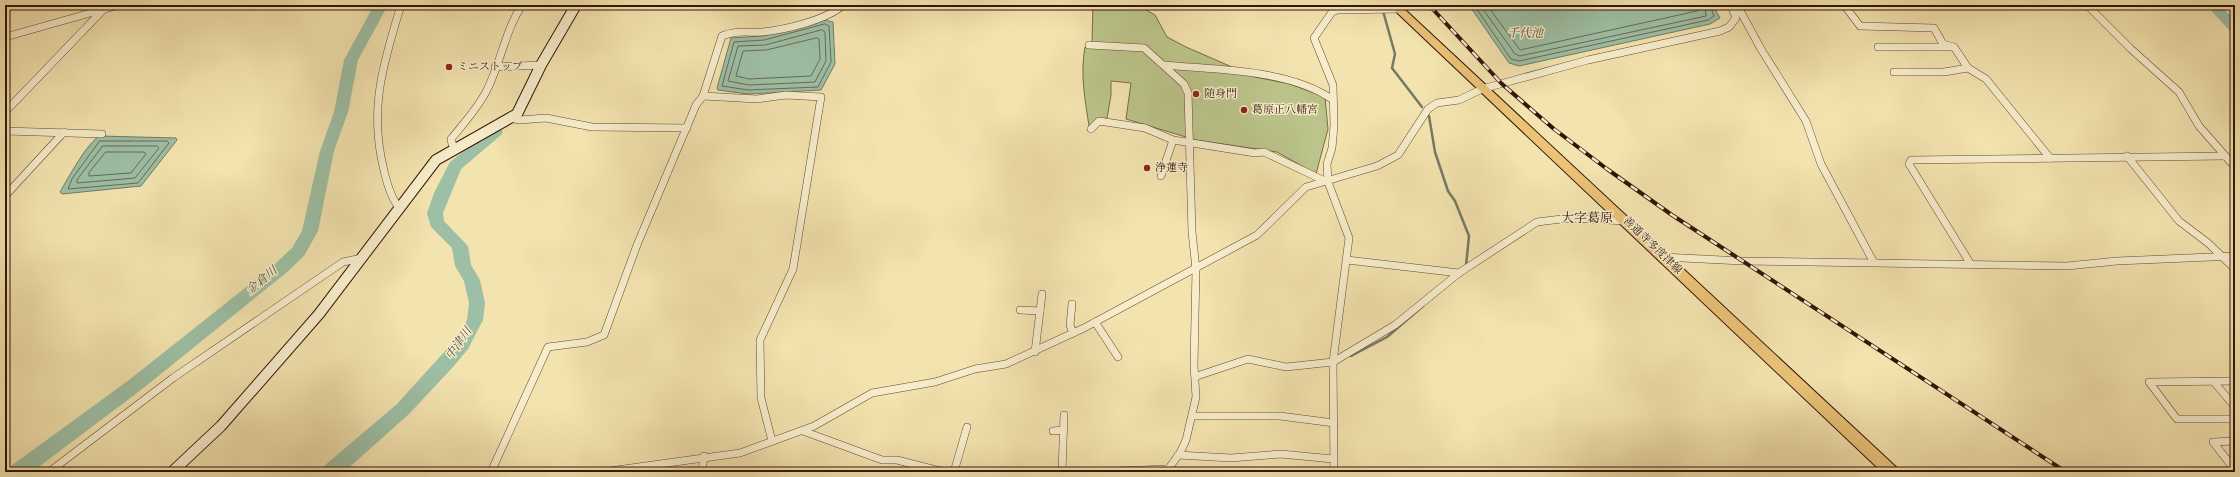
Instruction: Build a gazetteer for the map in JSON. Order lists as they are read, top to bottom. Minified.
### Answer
{"streets":{"main road":["善通寺多度津線"]},"districts":["大字葛原"],"water":["千代池","金倉川","中津川"],"places":["ミニストップ","随身門","葛原正八幡宮","浄蓮寺"]}
